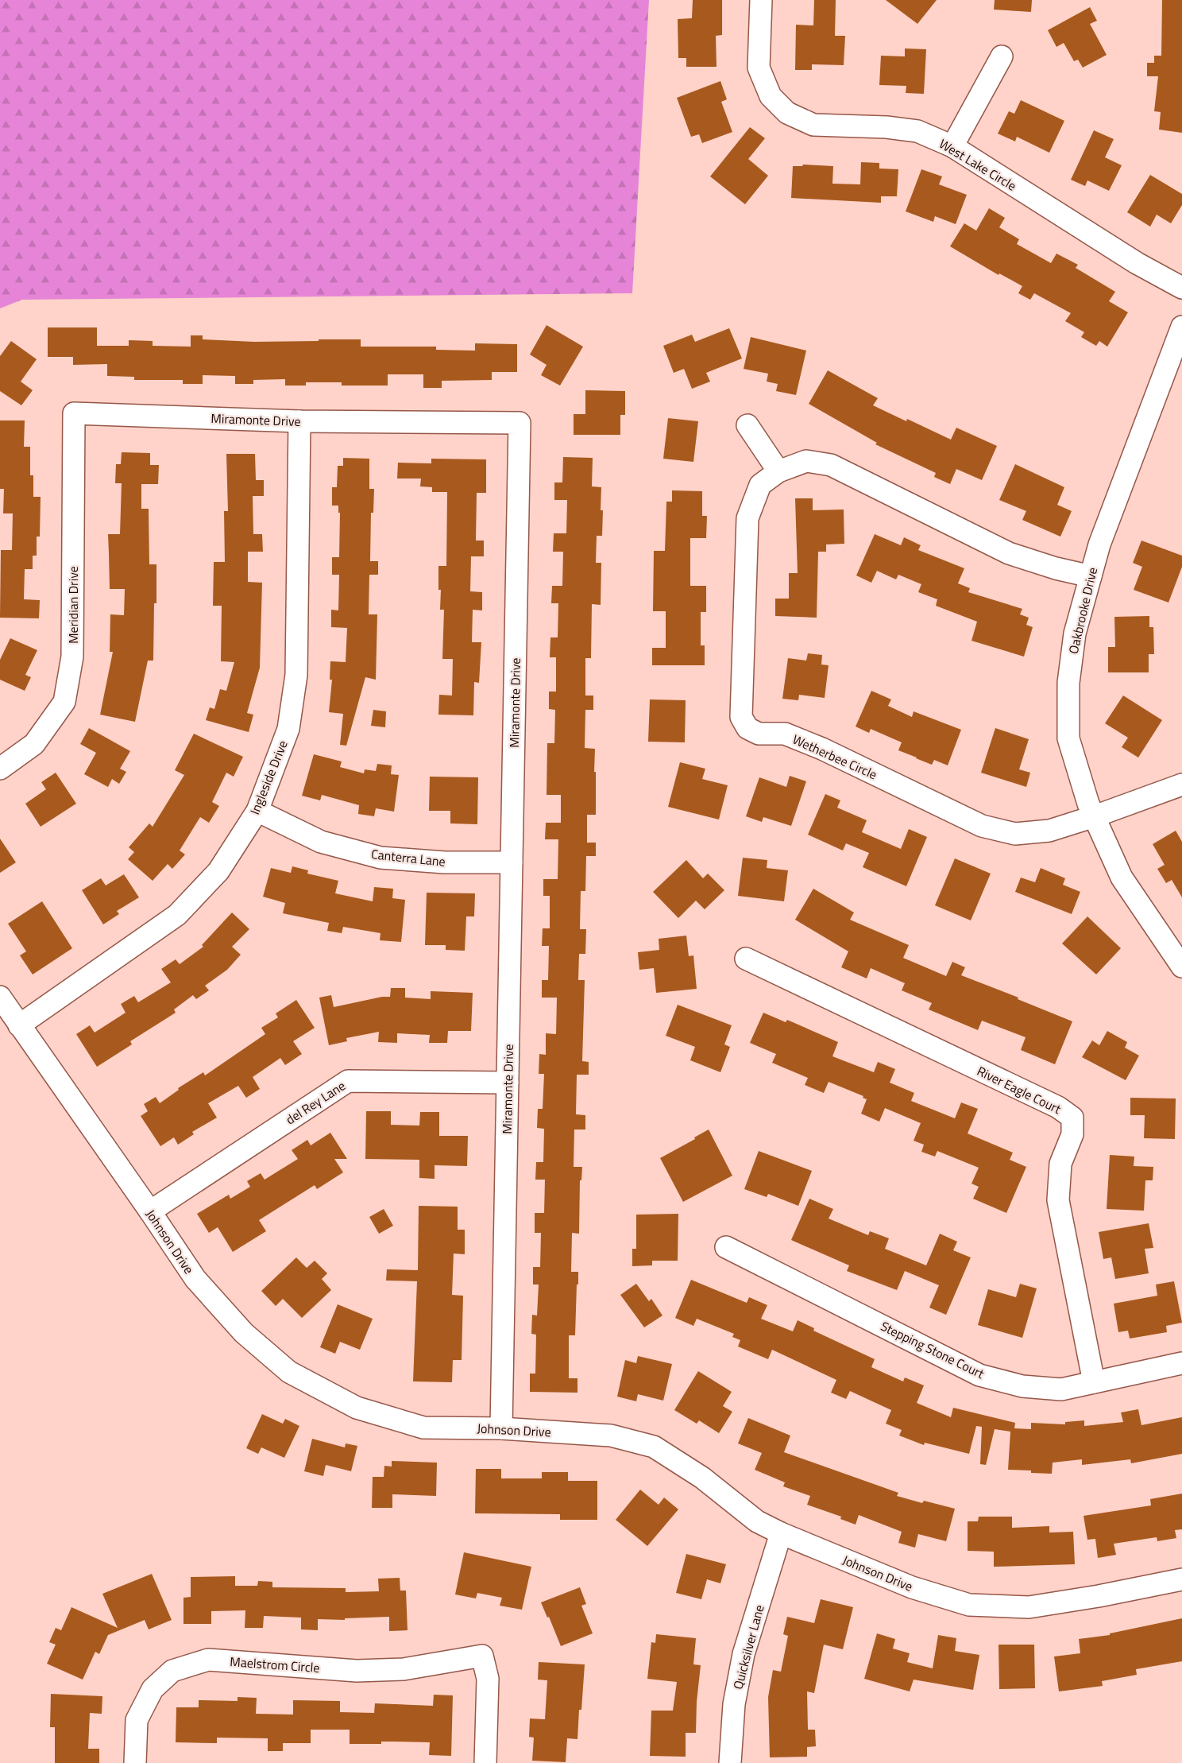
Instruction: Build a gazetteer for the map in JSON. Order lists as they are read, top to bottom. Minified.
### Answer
{"streets":{"street":["West Lake Circle","Miramonte Drive","Meridian Drive","Oakbrooke Drive","Wetherbee Circle","Ingleside Drive","Canterra Lane","River Eagle Court","del Rey Lane","Johnson Drive","Stepping Stone Court","Quicksilver Lane","Maelstrom Circle"]},"crossings":[["Miramonte Drive","Meridian Drive"],["Miramonte Drive","Ingleside Drive"],["Miramonte Drive","Canterra Lane"],["Miramonte Drive","del Rey Lane"],["Miramonte Drive","Johnson Drive"],["Oakbrooke Drive","Wetherbee Circle"],["Ingleside Drive","Canterra Lane"],["Ingleside Drive","Johnson Drive"],["River Eagle Court","Stepping Stone Court"],["del Rey Lane","Johnson Drive"],["Johnson Drive","Quicksilver Lane"]]}
